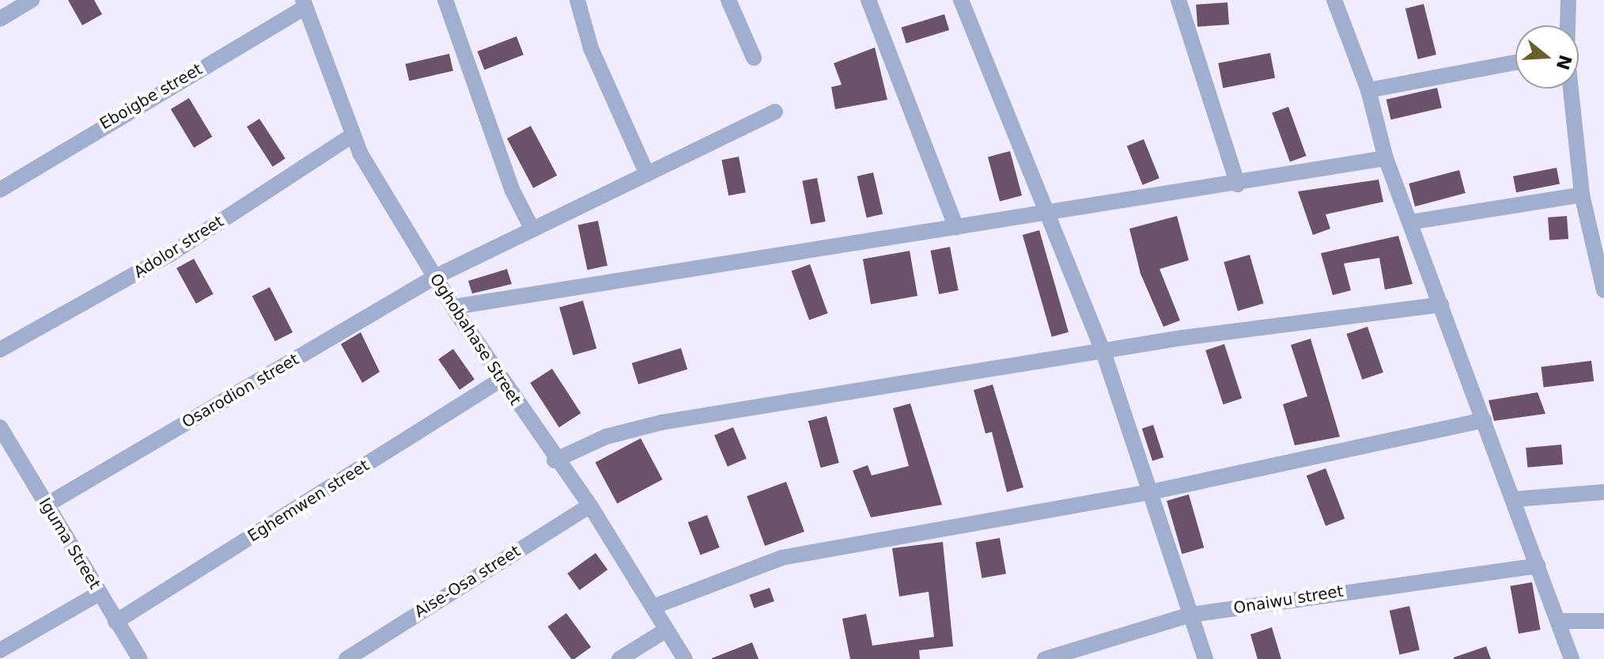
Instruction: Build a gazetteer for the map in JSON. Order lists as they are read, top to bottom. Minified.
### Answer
{"streets":{"street":["Eboigbe street","Adolor street","Oghobahase Street","Osarodion street","Eghemwen street","Iguma Street","Aise-Osa street","Onaiwu street"]},"crossings":[["Eboigbe street","Oghobahase Street"],["Adolor street","Oghobahase Street"],["Oghobahase Street","Osarodion street"],["Oghobahase Street","Eghemwen street"],["Oghobahase Street","Aise-Osa street"],["Osarodion street","Iguma Street"],["Eghemwen street","Iguma Street"]],"north":"right"}
